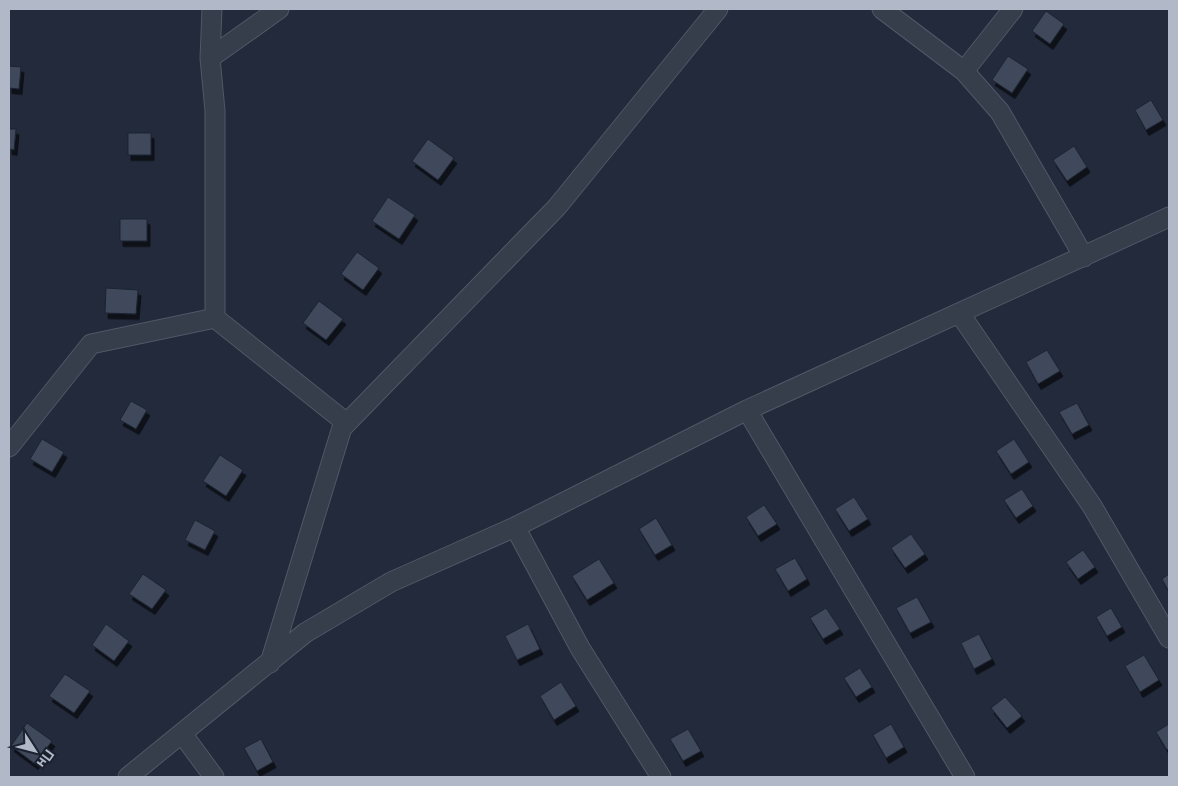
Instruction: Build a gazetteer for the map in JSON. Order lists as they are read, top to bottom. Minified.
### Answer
{"north":"bottom right"}
